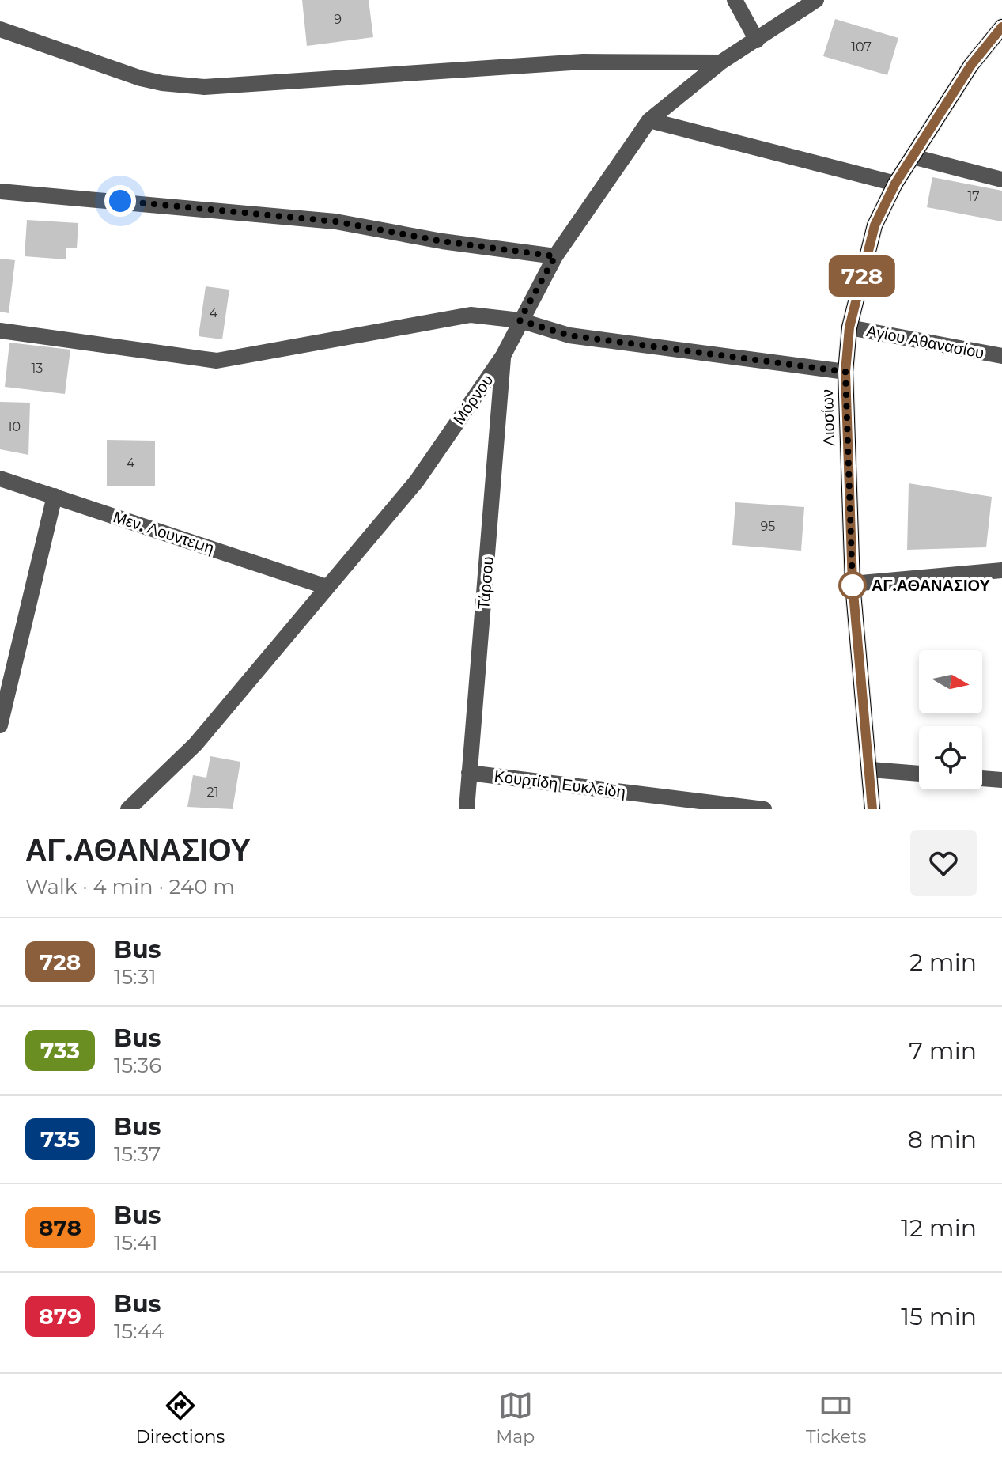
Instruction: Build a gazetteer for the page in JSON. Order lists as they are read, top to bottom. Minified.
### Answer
{"streets":{"main road":["Λιοσίων"],"street":["Αγίου Αθανασίου","Μόρνου","Μεν. Λουντεμη","Τάρσου","Κουρτίδη Ευκλείδη"]},"crossings":[["Αγίου Αθανασίου","Λιοσίων"],["Μόρνου","Μεν. Λουντεμη"],["Μόρνου","Τάρσου"],["Τάρσου","Κουρτίδη Ευκλείδη"]],"places":["ΑΓ.ΑΘΑΝΑΣΙΟΥ"],"lines":["bus line 728"],"house_numbers":["9","107","17","4","13","10","4","95","21"],"north":"right","page":{"on_map":"728","heading":["ΑΓ.ΑΘΑΝΑΣΙΟΥ","Walk · 4 min · 240 m"],"list":[{"mark":"728","name":"Bus","note":"15:31","value":"2 min"},{"mark":"733","name":"Bus","note":"15:36","value":"7 min"},{"mark":"735","name":"Bus","note":"15:37","value":"8 min"},{"mark":"878","name":"Bus","note":"15:41","value":"12 min"},{"mark":"879","name":"Bus","note":"15:44","value":"15 min"}],"tabs":["Directions","Map","Tickets"]}}
